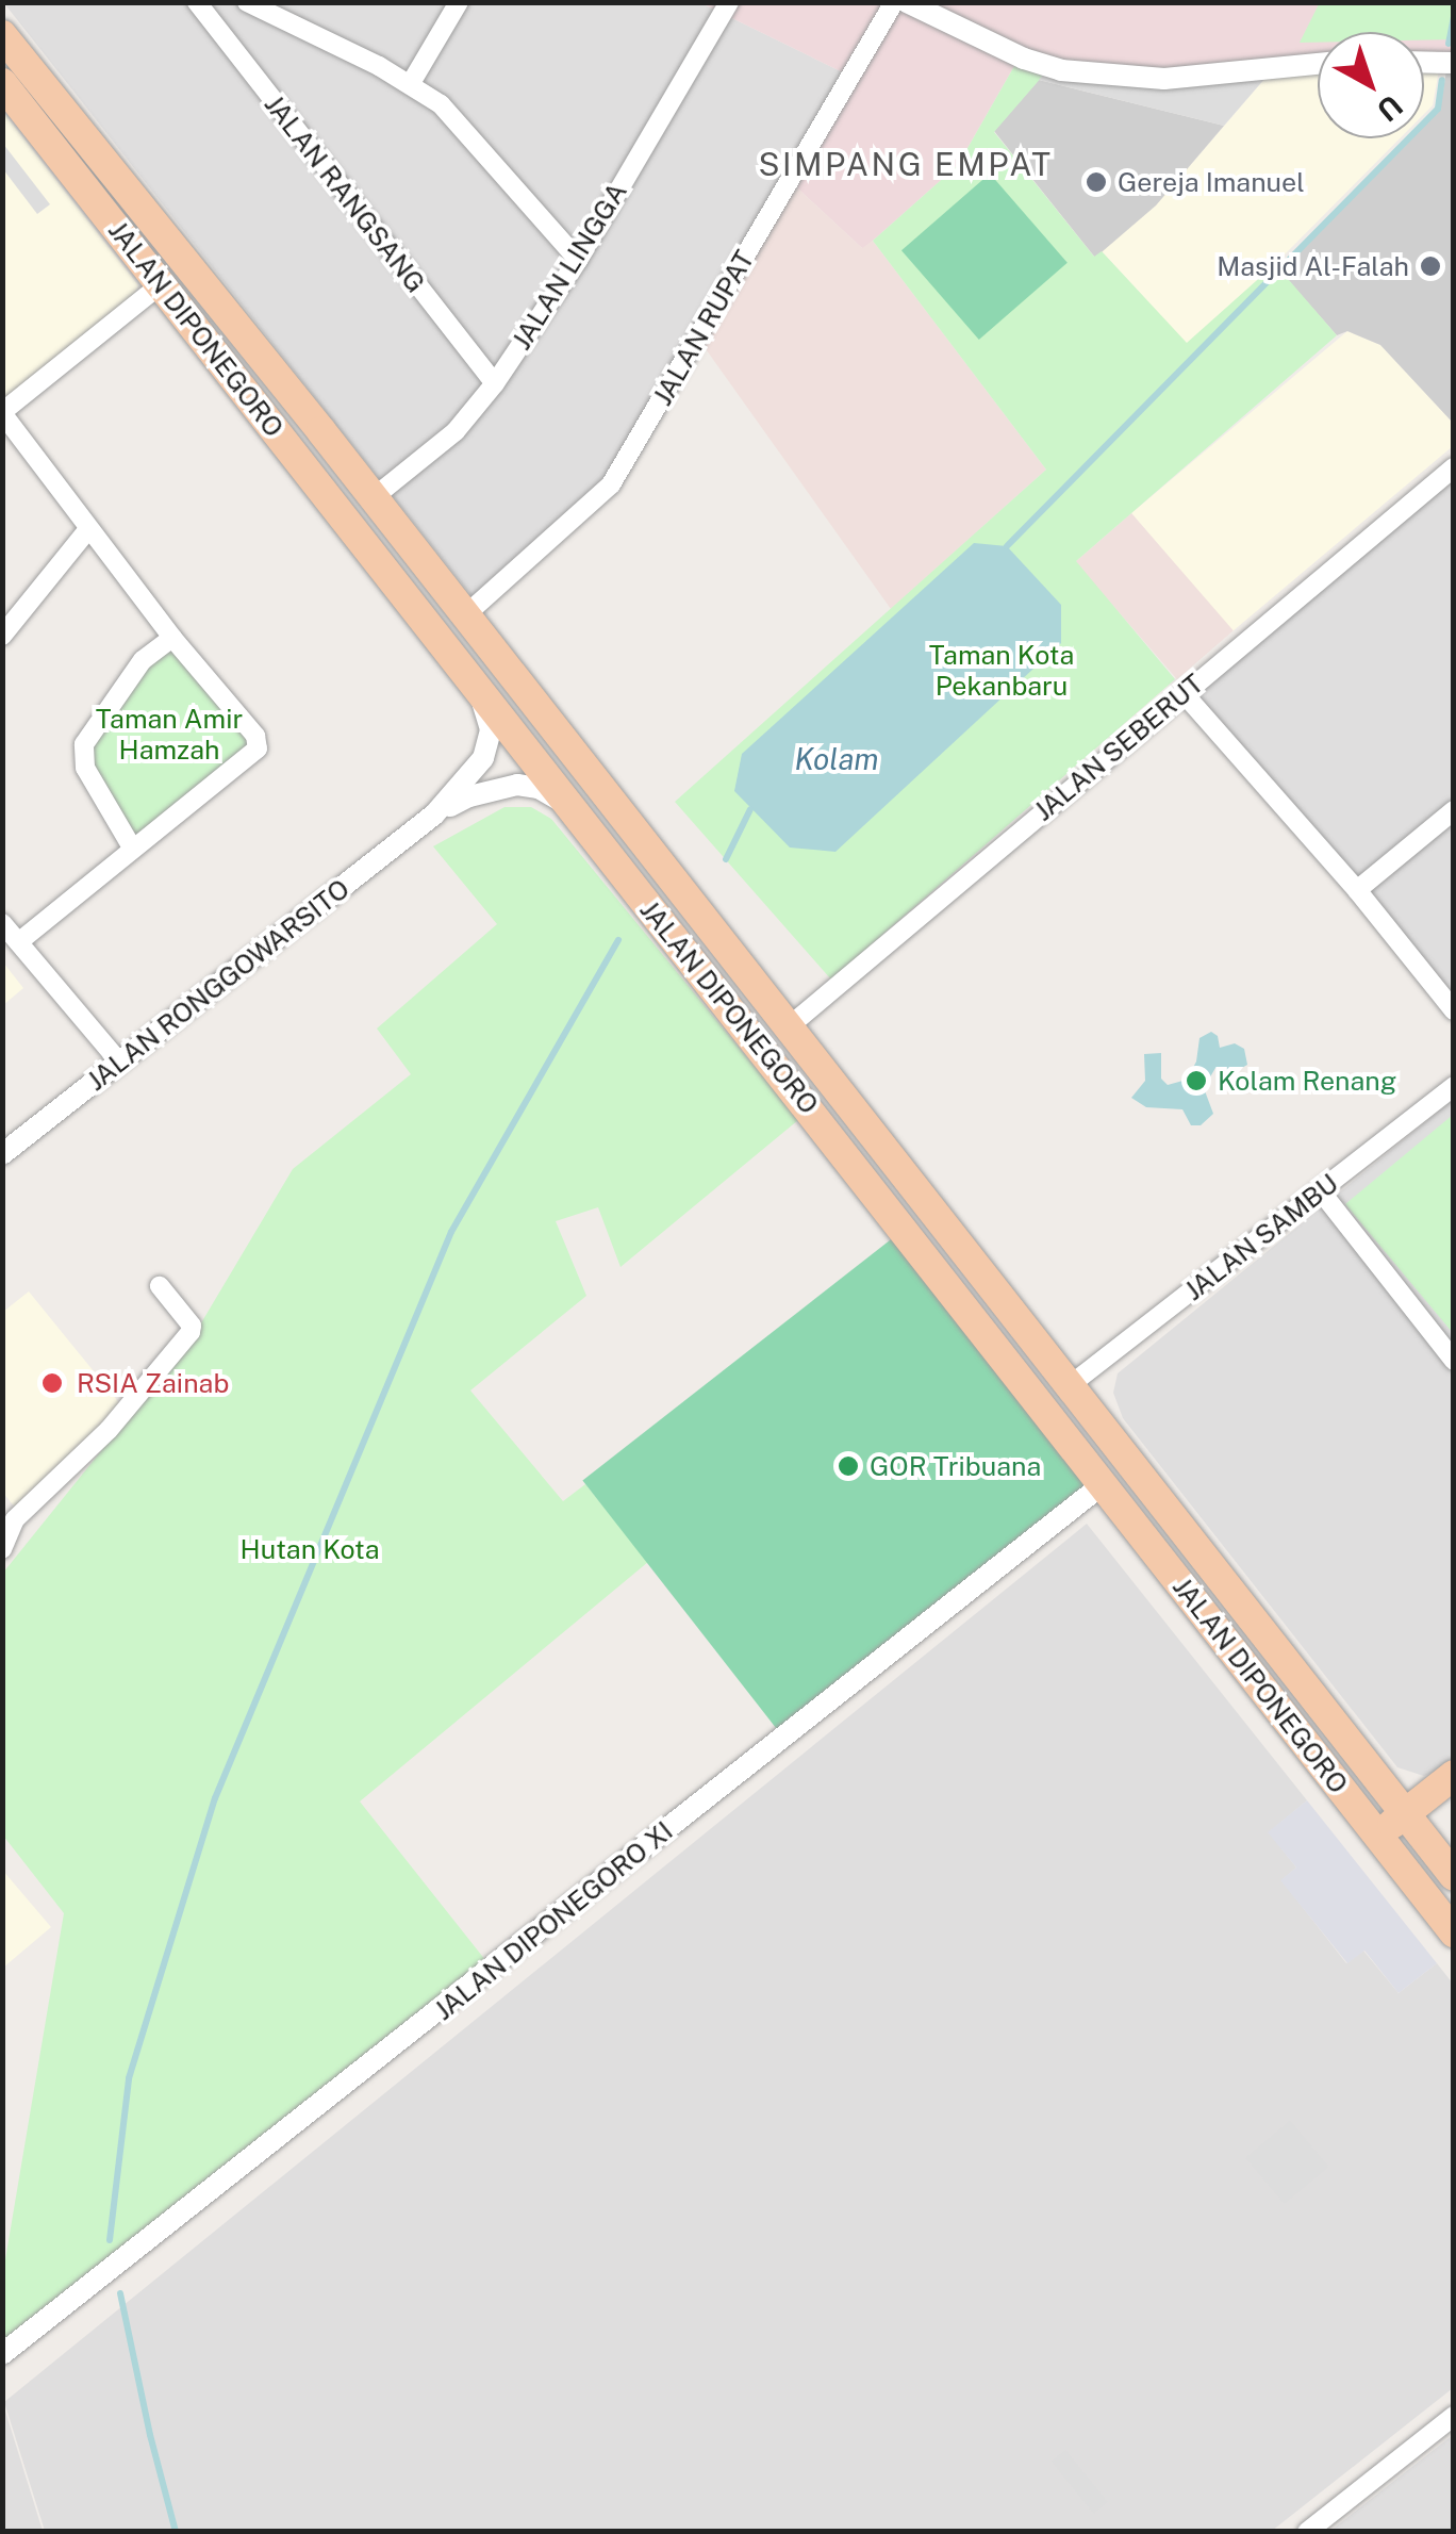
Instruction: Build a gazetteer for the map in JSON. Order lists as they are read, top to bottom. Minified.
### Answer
{"streets":{"main road":["JALAN DIPONEGORO"],"street":["JALAN RANGSANG","JALAN LINGGA","JALAN RUPAT","JALAN SEBERUT","JALAN RONGGOWARSITO","JALAN SAMBU","JALAN DIPONEGORO XI"]},"crossings":[["JALAN RANGSANG","JALAN LINGGA"],["JALAN LINGGA","JALAN DIPONEGORO"],["JALAN RUPAT","JALAN DIPONEGORO"],["JALAN DIPONEGORO","JALAN SEBERUT"],["JALAN DIPONEGORO","JALAN RONGGOWARSITO"],["JALAN DIPONEGORO","JALAN SAMBU"],["JALAN DIPONEGORO","JALAN DIPONEGORO XI"]],"districts":["SIMPANG EMPAT"],"water":["Kolam"],"parks":["Taman Kota Pekanbaru","Taman Amir Hamzah","Hutan Kota"],"places":["Gereja Imanuel","Masjid Al-Falah","Kolam Renang","RSIA Zainab","GOR Tribuana"],"north":"bottom right"}
